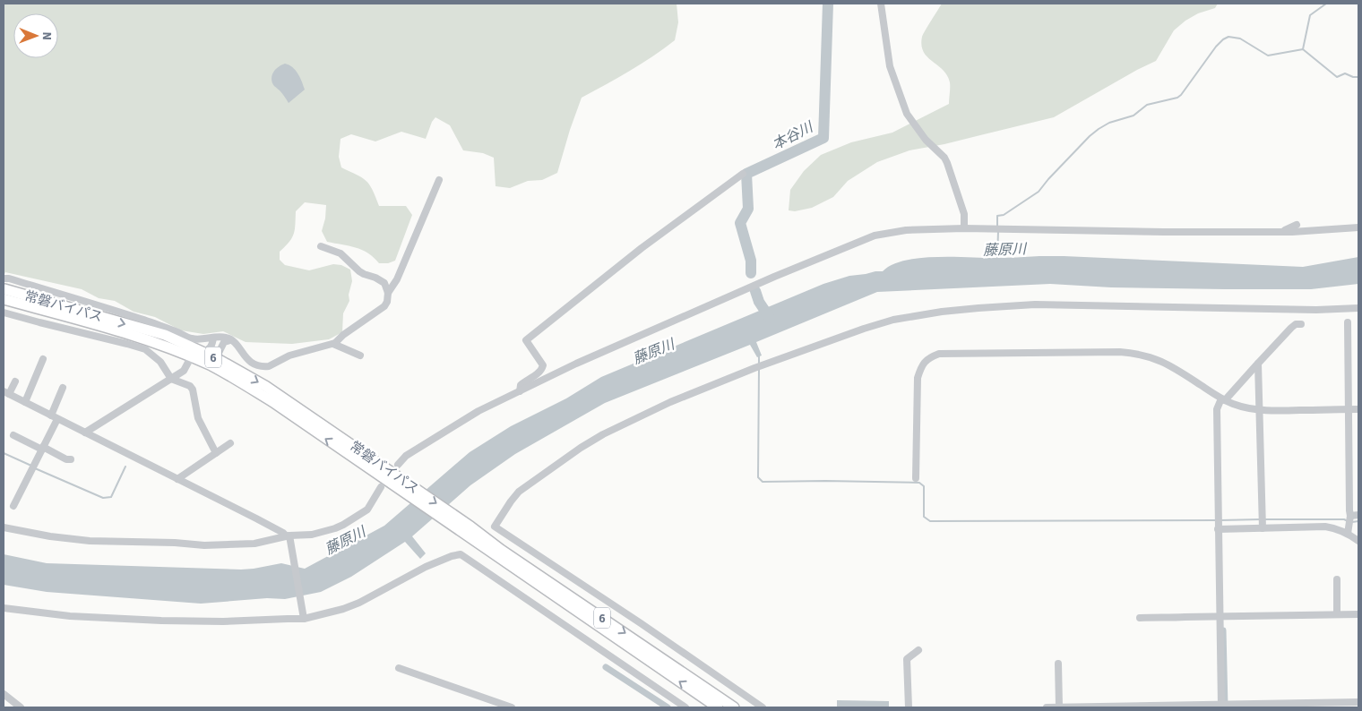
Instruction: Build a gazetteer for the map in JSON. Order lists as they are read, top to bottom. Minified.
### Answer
{"streets":{"highway":["常磐バイパス","6"]},"water":["本谷川","藤原川"],"north":"right"}
